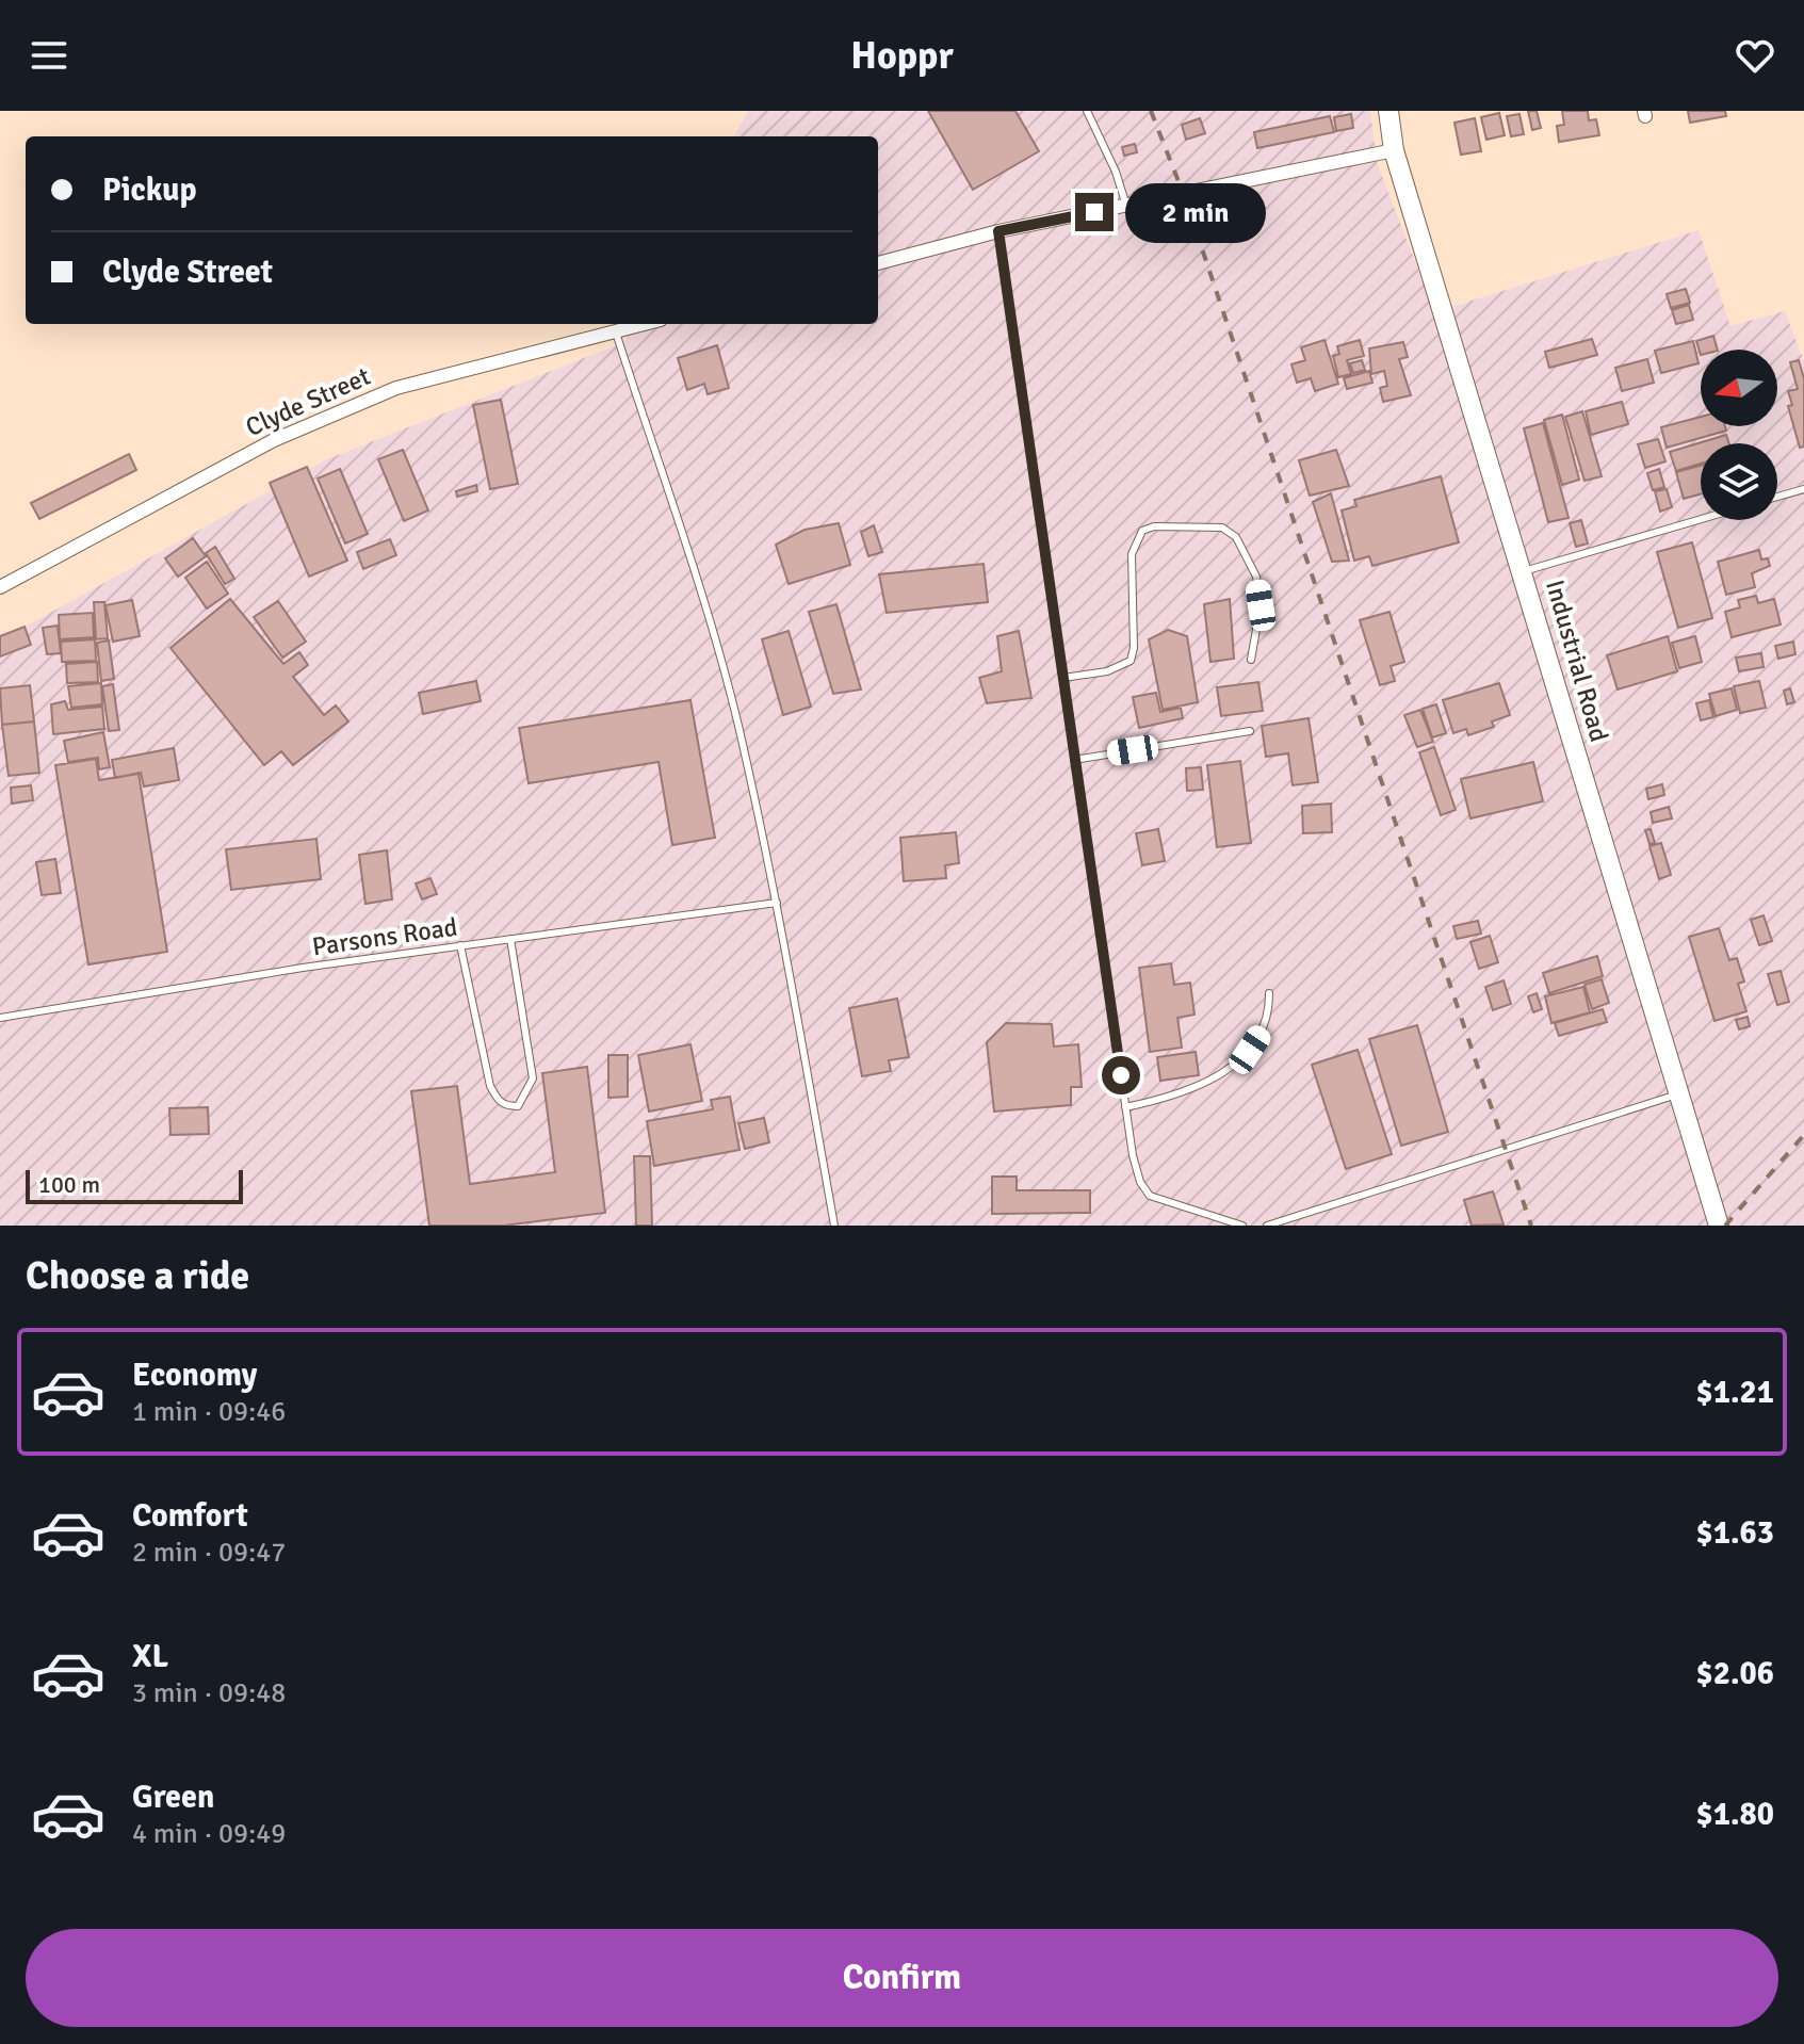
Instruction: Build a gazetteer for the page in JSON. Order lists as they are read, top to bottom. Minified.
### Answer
{"streets":{"street":["Clyde Street","Industrial Road"],"lane":["Parsons Road"]},"scale_bar":"100 m","north":"left","page":{"header":"Hoppr","banner":["Pickup","Clyde Street"],"bubble":"2 min","scale":"100 m","heading":"Choose a ride","list":[{"name":"Economy","note":"1 min · 09:46","value":"$1.21"},{"name":"Comfort","note":"2 min · 09:47","value":"$1.63"},{"name":"XL","note":"3 min · 09:48","value":"$2.06"},{"name":"Green","note":"4 min · 09:49","value":"$1.80"}],"buttons":"Confirm"}}
